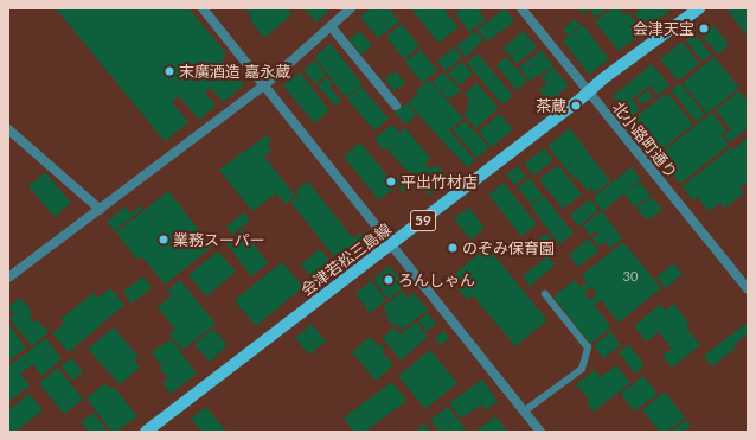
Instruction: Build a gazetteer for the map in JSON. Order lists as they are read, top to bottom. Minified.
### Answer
{"streets":{"main road":["59","会津若松三島線"],"street":["北小路町通り"]},"crossings":[["北小路町通り","会津若松三島線"]],"places":["会津天宝","末廣酒造 嘉永蔵","茶蔵","平出竹材店","業務スーパー","のぞみ保育園","ろんしゃん"],"house_numbers":["30"]}
